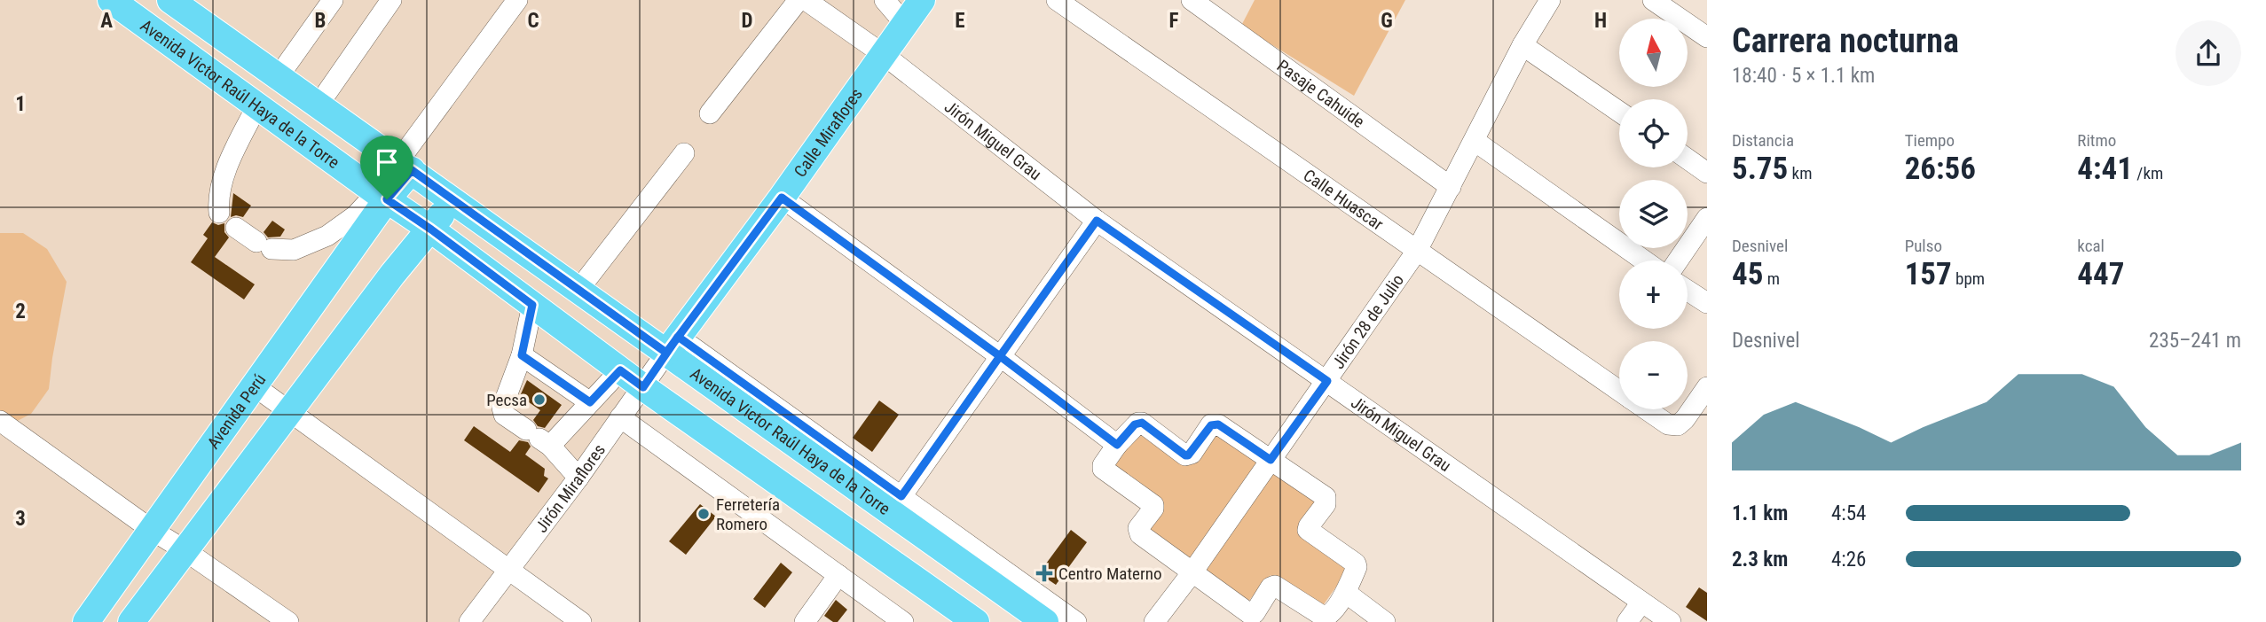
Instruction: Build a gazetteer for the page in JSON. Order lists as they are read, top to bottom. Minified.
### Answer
{"streets":{"main road":["Avenida Victor Raúl Haya de la Torre","Calle Miraflores","Avenida Perú"],"street":["Pasaje Cahuide","Jirón Miguel Grau","Calle Huascar","Jirón 28 de Julio","Jirón Miraflores"]},"crossings":[["Avenida Victor Raúl Haya de la Torre","Calle Miraflores"],["Avenida Victor Raúl Haya de la Torre","Avenida Perú"],["Avenida Victor Raúl Haya de la Torre","Jirón Miraflores"],["Pasaje Cahuide","Jirón 28 de Julio"],["Calle Miraflores","Jirón Miguel Grau"],["Calle Miraflores","Jirón Miraflores"],["Jirón Miguel Grau","Jirón 28 de Julio"],["Calle Huascar","Jirón 28 de Julio"]],"places":{"other":["Pecsa","Ferretería Romero"],"health":["Centro Materno"]},"north":"top","page":{"heading":["Carrera nocturna","18:40 · 5 × 1.1 km"],"map_buttons":["+","−"],"stats":[["Distancia","5.75 km"],["Tiempo","26:56"],["Ritmo","4:41 /km"],["Desnivel","45 m"],["Pulso","157 bpm"],["kcal","447"]],"chart":["Desnivel","235–241 m"],"list":[{"name":"1.1 km","note":"4:54"},{"name":"2.3 km","note":"4:26"}]},"grid":{"columns":["A","B","C","D","E","F","G","H"],"rows":["1","2","3"]}}
